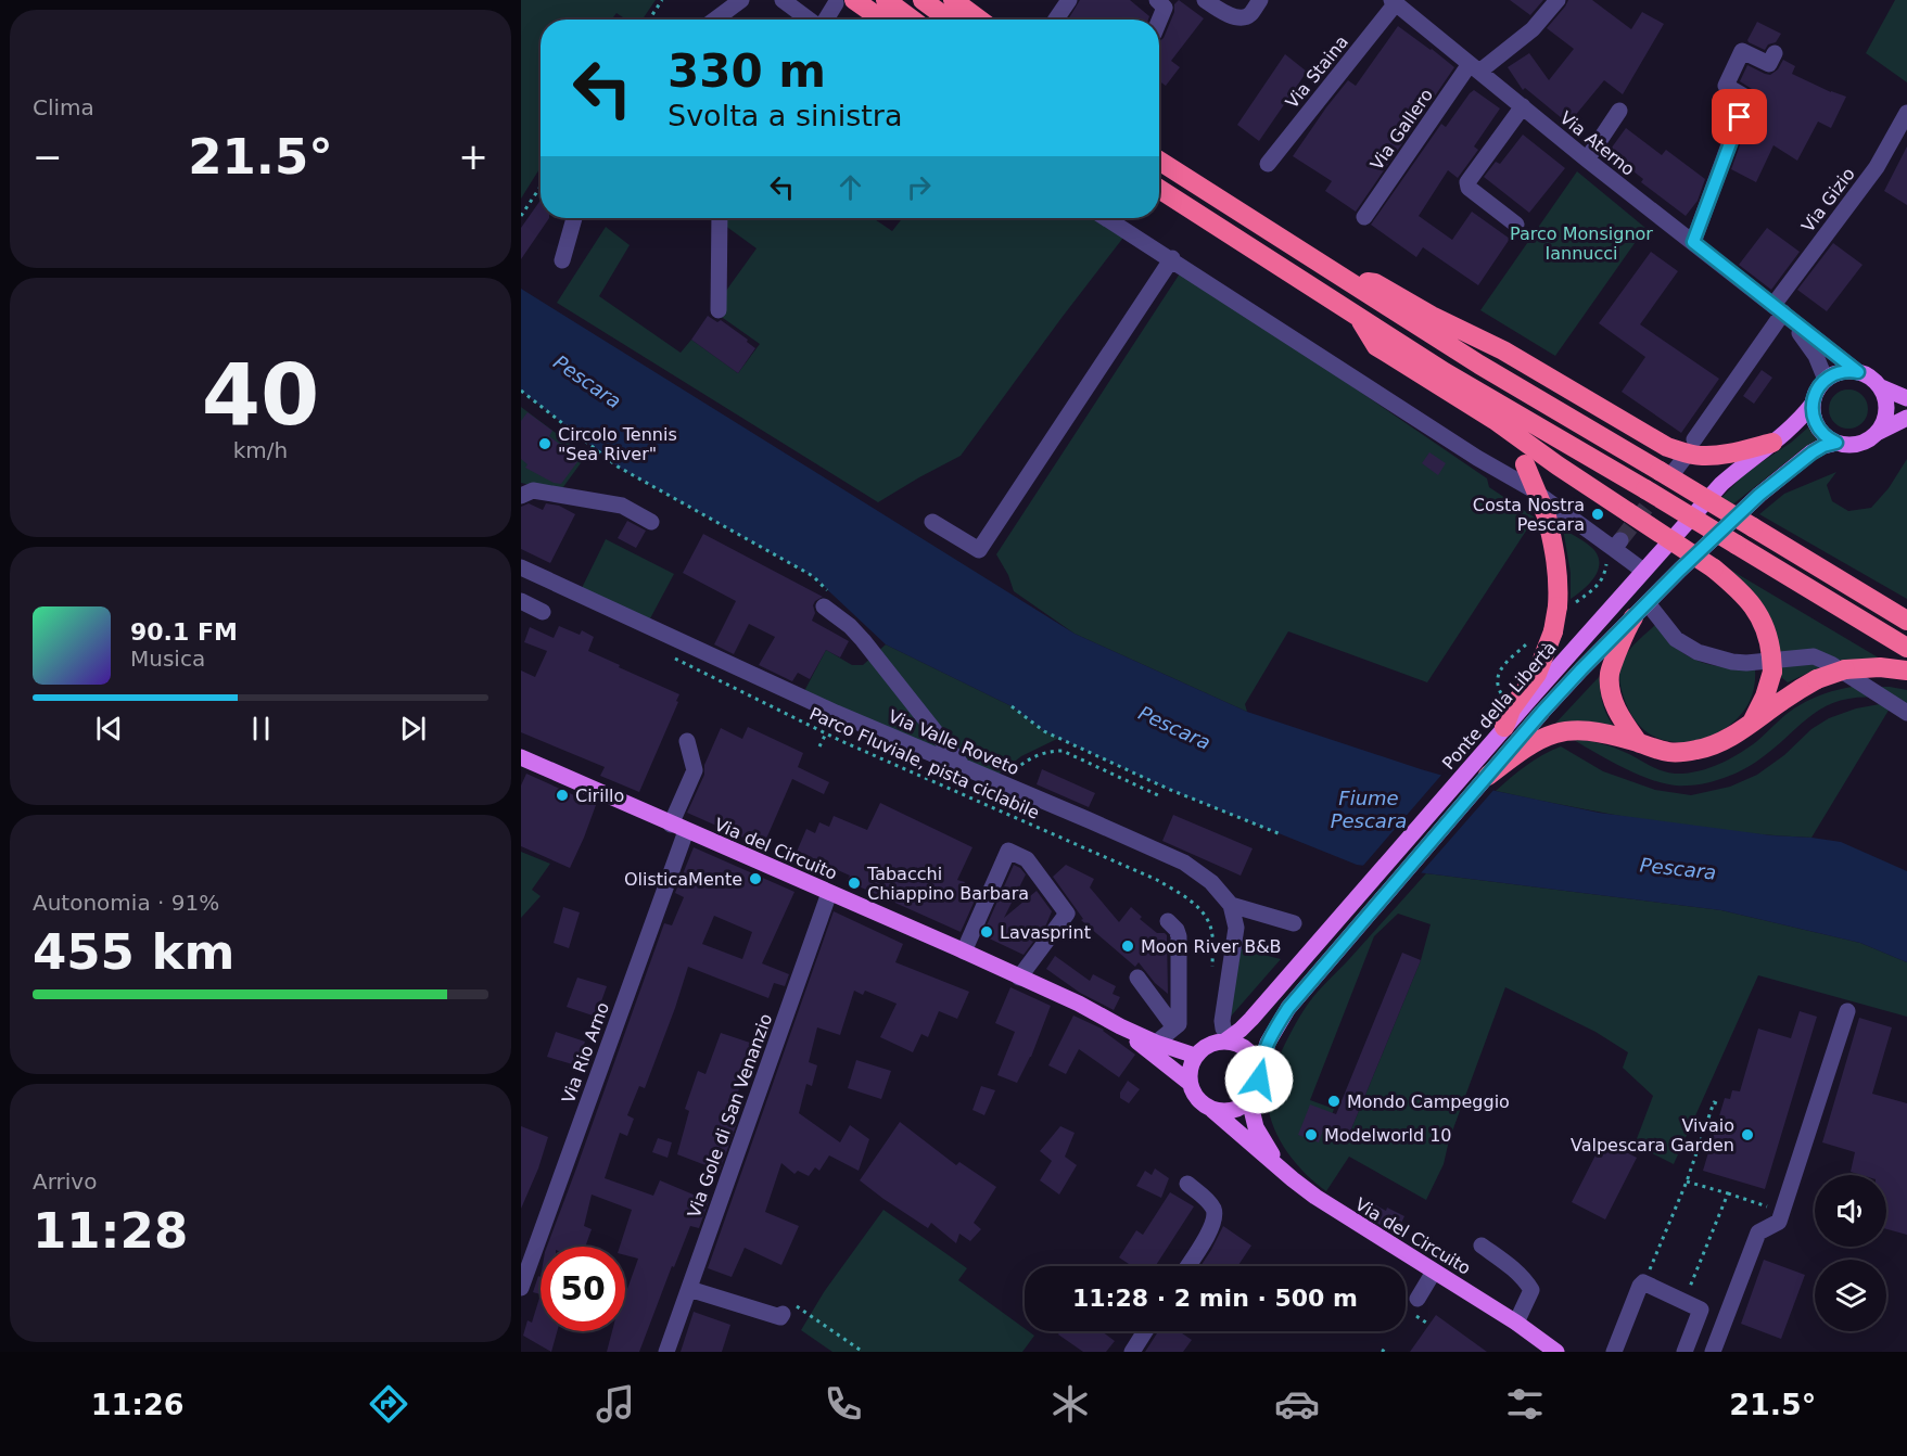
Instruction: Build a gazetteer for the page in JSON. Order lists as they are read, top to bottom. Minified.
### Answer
{"streets":{"main road":["Ponte della Libertà","Via del Circuito"],"street":["Via Staina","Via Gallero","Via Aterno","Via Gizio","Via Valle Roveto","Via Rio Arno","Via Gole di San Venanzio"],"path":["Parco Fluviale, pista ciclabile"]},"crossings":[["Via Staina","Via Aterno"],["Via Gallero","Via Aterno"],["Via Aterno","Via Gizio"],["Via Aterno","Ponte della Libertà"],["Ponte della Libertà","Via del Circuito"],["Via del Circuito","Via Rio Arno"],["Via del Circuito","Via Gole di San Venanzio"]],"water":["Pescara","Fiume Pescara"],"parks":["Parco Monsignor Iannucci"],"places":["Circolo Tennis \"Sea River\"","Costa Nostra Pescara","Cirillo","OlisticaMente","Tabacchi Chiappino Barbara","Lavasprint","Moon River B&B","Mondo Campeggio","Modelworld 10","Vivaio Valpescara Garden"],"page":{"tile":["Clima",["40","km/h"],["Autonomia · 91%","455 km"],["Arrivo","11:28"]],"turn":["330 m","Svolta a sinistra"],"heat":["−","21.5°","+"],"song":["90.1 FM","Musica"],"limit":"50","trip":"11:28 · 2 min · 500 m","tabs":["11:26","21.5°"]}}
